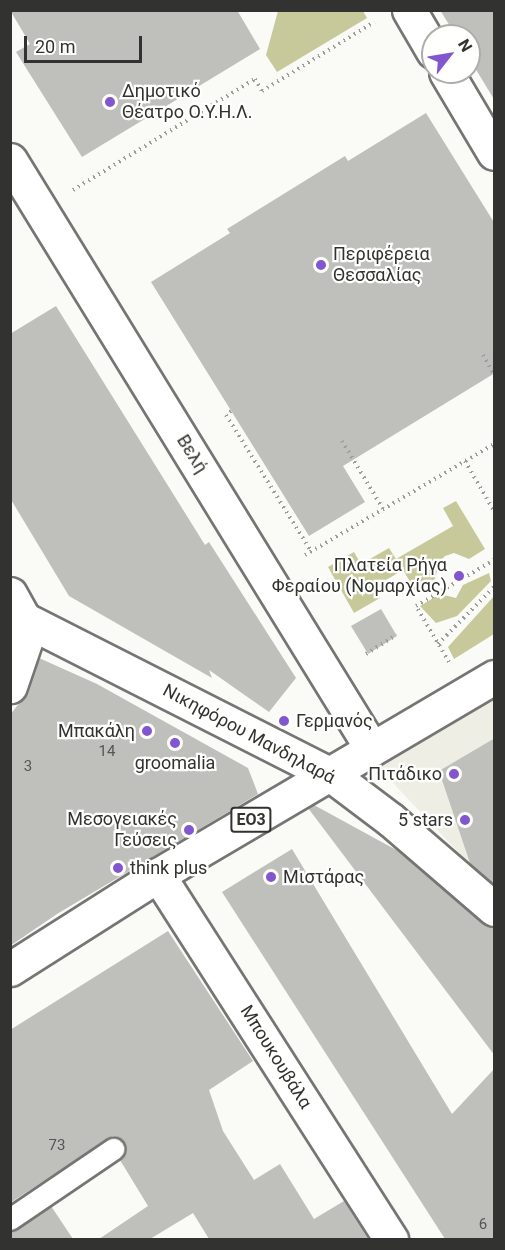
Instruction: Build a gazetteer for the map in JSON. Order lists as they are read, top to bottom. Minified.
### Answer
{"streets":{"street":["Βελή","Νικηφόρου Μανδηλαρά","ΕΟ3","Μπουκουβάλα"]},"crossings":[["Βελή","ΕΟ3"],["Νικηφόρου Μανδηλαρά","ΕΟ3"],["ΕΟ3","Μπουκουβάλα"]],"places":["Δημοτικό Θέατρο Ο.Υ.Η.Λ.","Περιφέρεια Θεσσαλίας","Πλατεία Ρήγα Φεραίου (Νομαρχίας)","Γερμανός","Μπακάλη","groomalia","Πιτάδικο","5 stars","Μεσογειακές Γεύσεις","think plus","Μιστάρας"],"house_numbers":["14","3","73","6"],"scale_bar":"20 m","north":"top right"}
